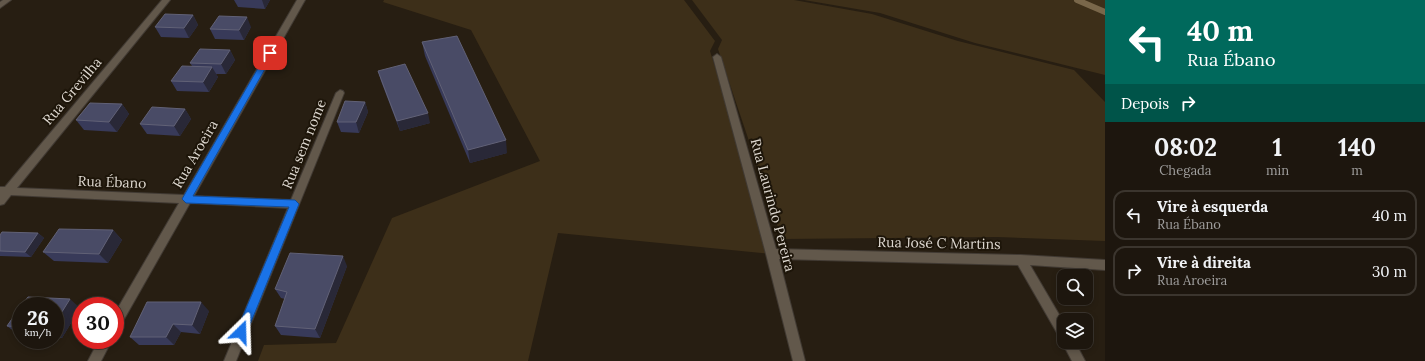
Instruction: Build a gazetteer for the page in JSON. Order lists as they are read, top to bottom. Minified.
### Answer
{"streets":{"street":["Rua Grevilha","Rua sem nome","Rua Aroeira","Rua Ébano","Rua Laurindo Pereira","Rua José C Martins"]},"crossings":[["Rua Grevilha","Rua Ébano"],["Rua sem nome","Rua Ébano"],["Rua Aroeira","Rua Ébano"],["Rua Laurindo Pereira","Rua José C Martins"]],"page":{"turn":["40 m","Rua Ébano"],"then":"Depois","eta":["08:02","Chegada","1","min","140","m"],"list":[{"name":"Vire à esquerda","note":"Rua Ébano","value":"40 m"},{"name":"Vire à direita","note":"Rua Aroeira","value":"30 m"}],"speed":"26 km/h","limit":"30"}}
